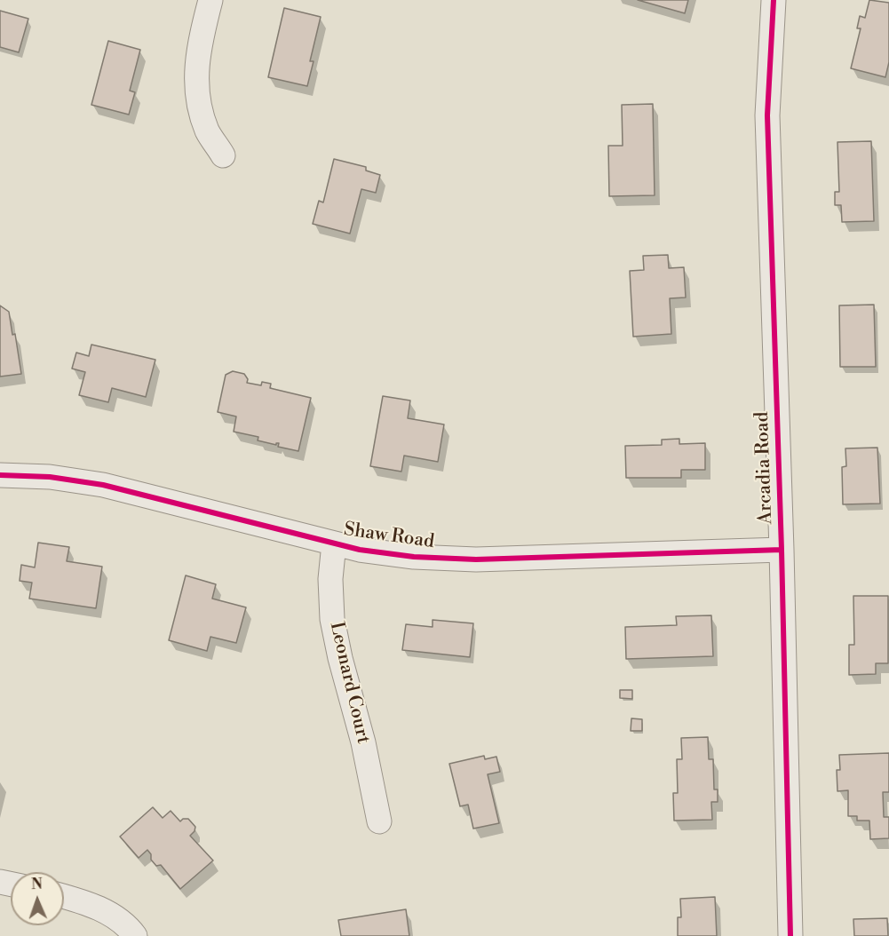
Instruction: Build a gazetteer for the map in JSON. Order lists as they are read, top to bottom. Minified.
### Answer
{"streets":{"street":["Arcadia Road","Shaw Road","Leonard Court"]},"crossings":[["Arcadia Road","Shaw Road"],["Shaw Road","Leonard Court"]],"north":"top"}
